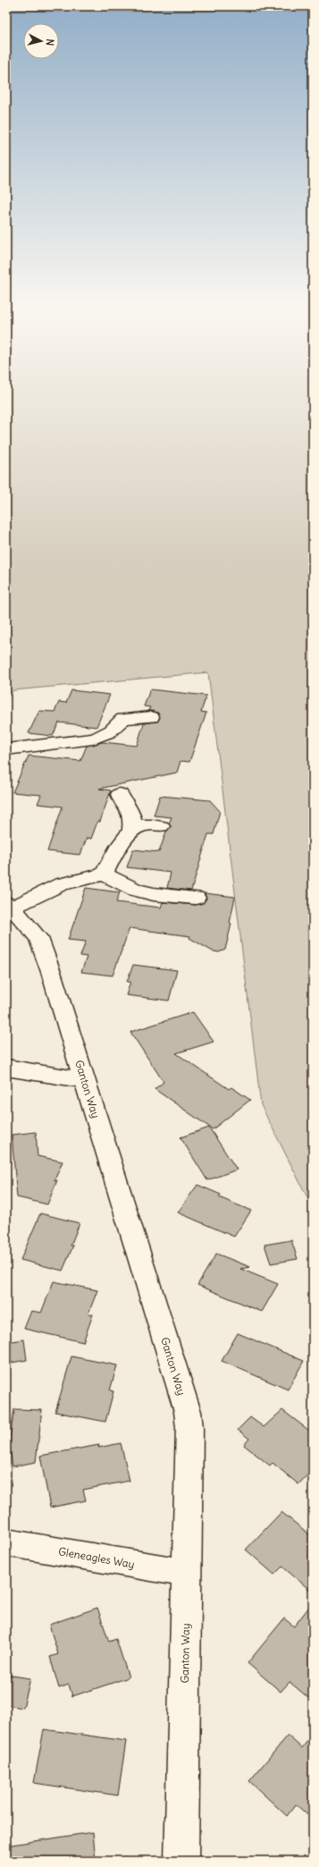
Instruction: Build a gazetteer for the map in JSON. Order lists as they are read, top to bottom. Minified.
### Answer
{"streets":{"street":["Ganton Way","Gleneagles Way"]},"crossings":[["Ganton Way","Gleneagles Way"]],"north":"right"}
